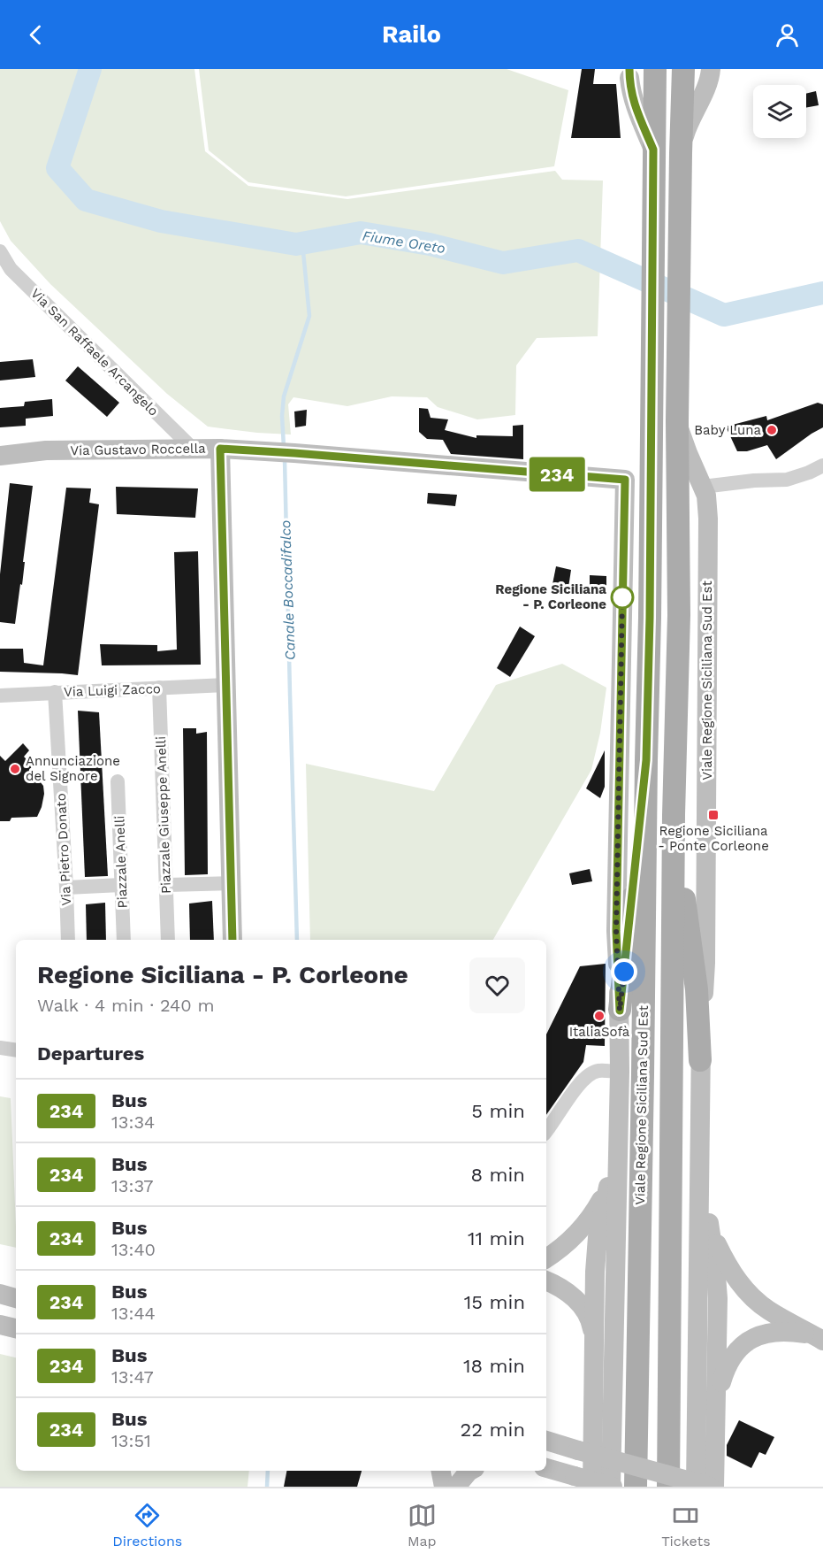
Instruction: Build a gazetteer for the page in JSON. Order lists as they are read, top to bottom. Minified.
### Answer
{"streets":{"main road":["Viale Regione Siciliana Sud Est"],"street":["Via San Raffaele Arcangelo","Via Gustavo Roccella","Via Luigi Zacco","Piazzale Giuseppe Anelli","Via Pietro Donato","Piazzale Anelli"]},"crossings":[["Via San Raffaele Arcangelo","Via Gustavo Roccella"],["Via Gustavo Roccella","Viale Regione Siciliana Sud Est"],["Via Luigi Zacco","Piazzale Giuseppe Anelli"],["Via Luigi Zacco","Via Pietro Donato"]],"water":["Fiume Oreto","Canale Boccadifalco"],"places":{"other":["Baby Luna","Regione Siciliana - P. Corleone","Annunciazione del Signore","ItaliaSofà"],"transit":["Regione Siciliana - Ponte Corleone"]},"lines":["bus line 234"],"page":{"header":"Railo","on_map":"234","heading":[["Regione Siciliana - P. Corleone","Walk · 4 min · 240 m"],"Departures"],"list":[{"mark":"234","name":"Bus","note":"13:34","value":"5 min"},{"mark":"234","name":"Bus","note":"13:37","value":"8 min"},{"mark":"234","name":"Bus","note":"13:40","value":"11 min"},{"mark":"234","name":"Bus","note":"13:44","value":"15 min"},{"mark":"234","name":"Bus","note":"13:47","value":"18 min"},{"mark":"234","name":"Bus","note":"13:51","value":"22 min"}],"tabs":["Directions","Map","Tickets"]}}
